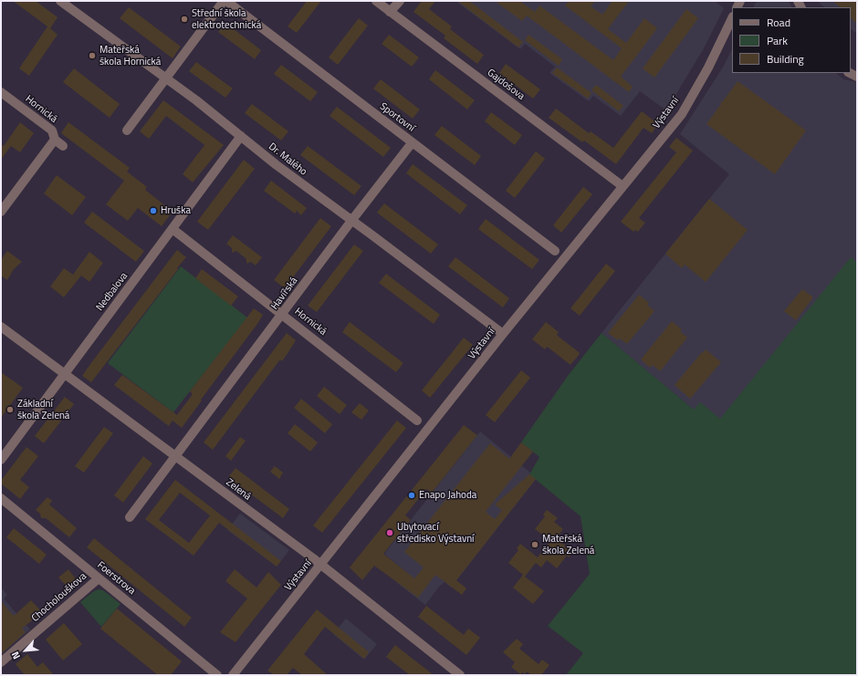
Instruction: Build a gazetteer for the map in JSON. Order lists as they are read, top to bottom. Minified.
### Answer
{"streets":{"street":["Gajdošova","Hornická","Výstavní","Sportovní","Dr. Malého","Nedbalova","Havířská","Zelená","Foerstrova","Chocholouškova"]},"crossings":[["Gajdošova","Výstavní"],["Hornická","Nedbalova"],["Hornická","Havířská"],["Výstavní","Dr. Malého"],["Výstavní","Zelená"],["Sportovní","Havířská"],["Dr. Malého","Nedbalova"],["Dr. Malého","Havířská"],["Nedbalova","Zelená"],["Havířská","Zelená"],["Foerstrova","Chocholouškova"]],"places":["Střední škola elektrotechnická","Mateřská škola Hornická","Hruška","Základní škola Zelená","Enapo Jahoda","Ubytovací středisko Výstavní","Mateřská škola Zelená"],"legend":["Road","Park","Building"],"north":"bottom left"}
